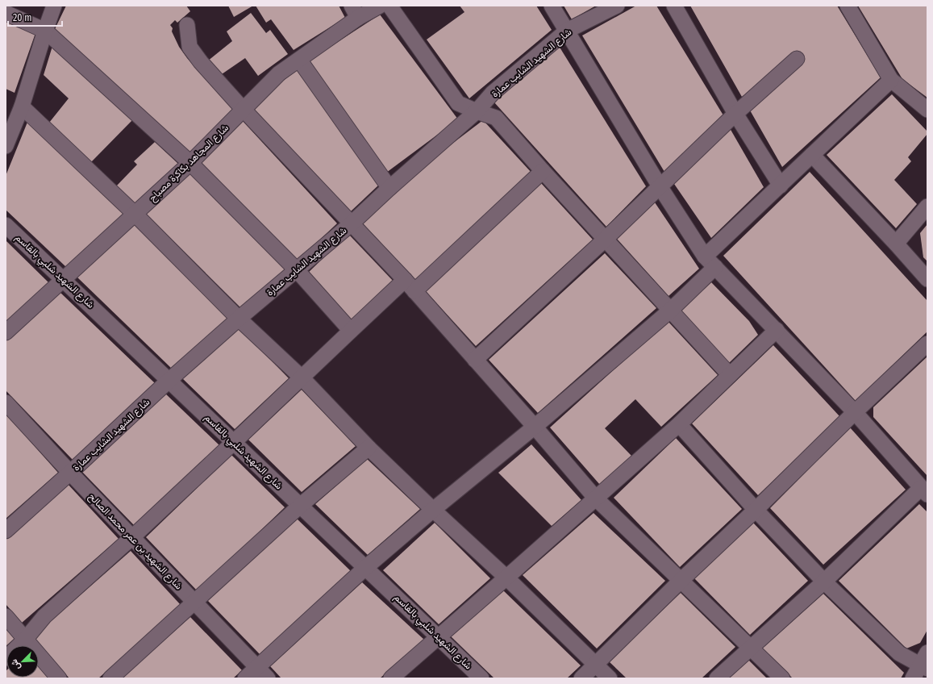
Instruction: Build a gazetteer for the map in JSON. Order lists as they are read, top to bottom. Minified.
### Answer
{"streets":{"street":["شارع الشهيد الشايب عمارة","شارع المجاهد بكاكرة مصباح","شارع الشهيد شلبي بالقاسم","شارع الشهيد بن عمر محمد الصالح"]},"crossings":[["شارع الشهيد الشايب عمارة","شارع الشهيد شلبي بالقاسم"],["شارع الشهيد الشايب عمارة","شارع الشهيد بن عمر محمد الصالح"],["شارع المجاهد بكاكرة مصباح","شارع الشهيد شلبي بالقاسم"]],"scale_bar":"20 m","north":"bottom left"}
